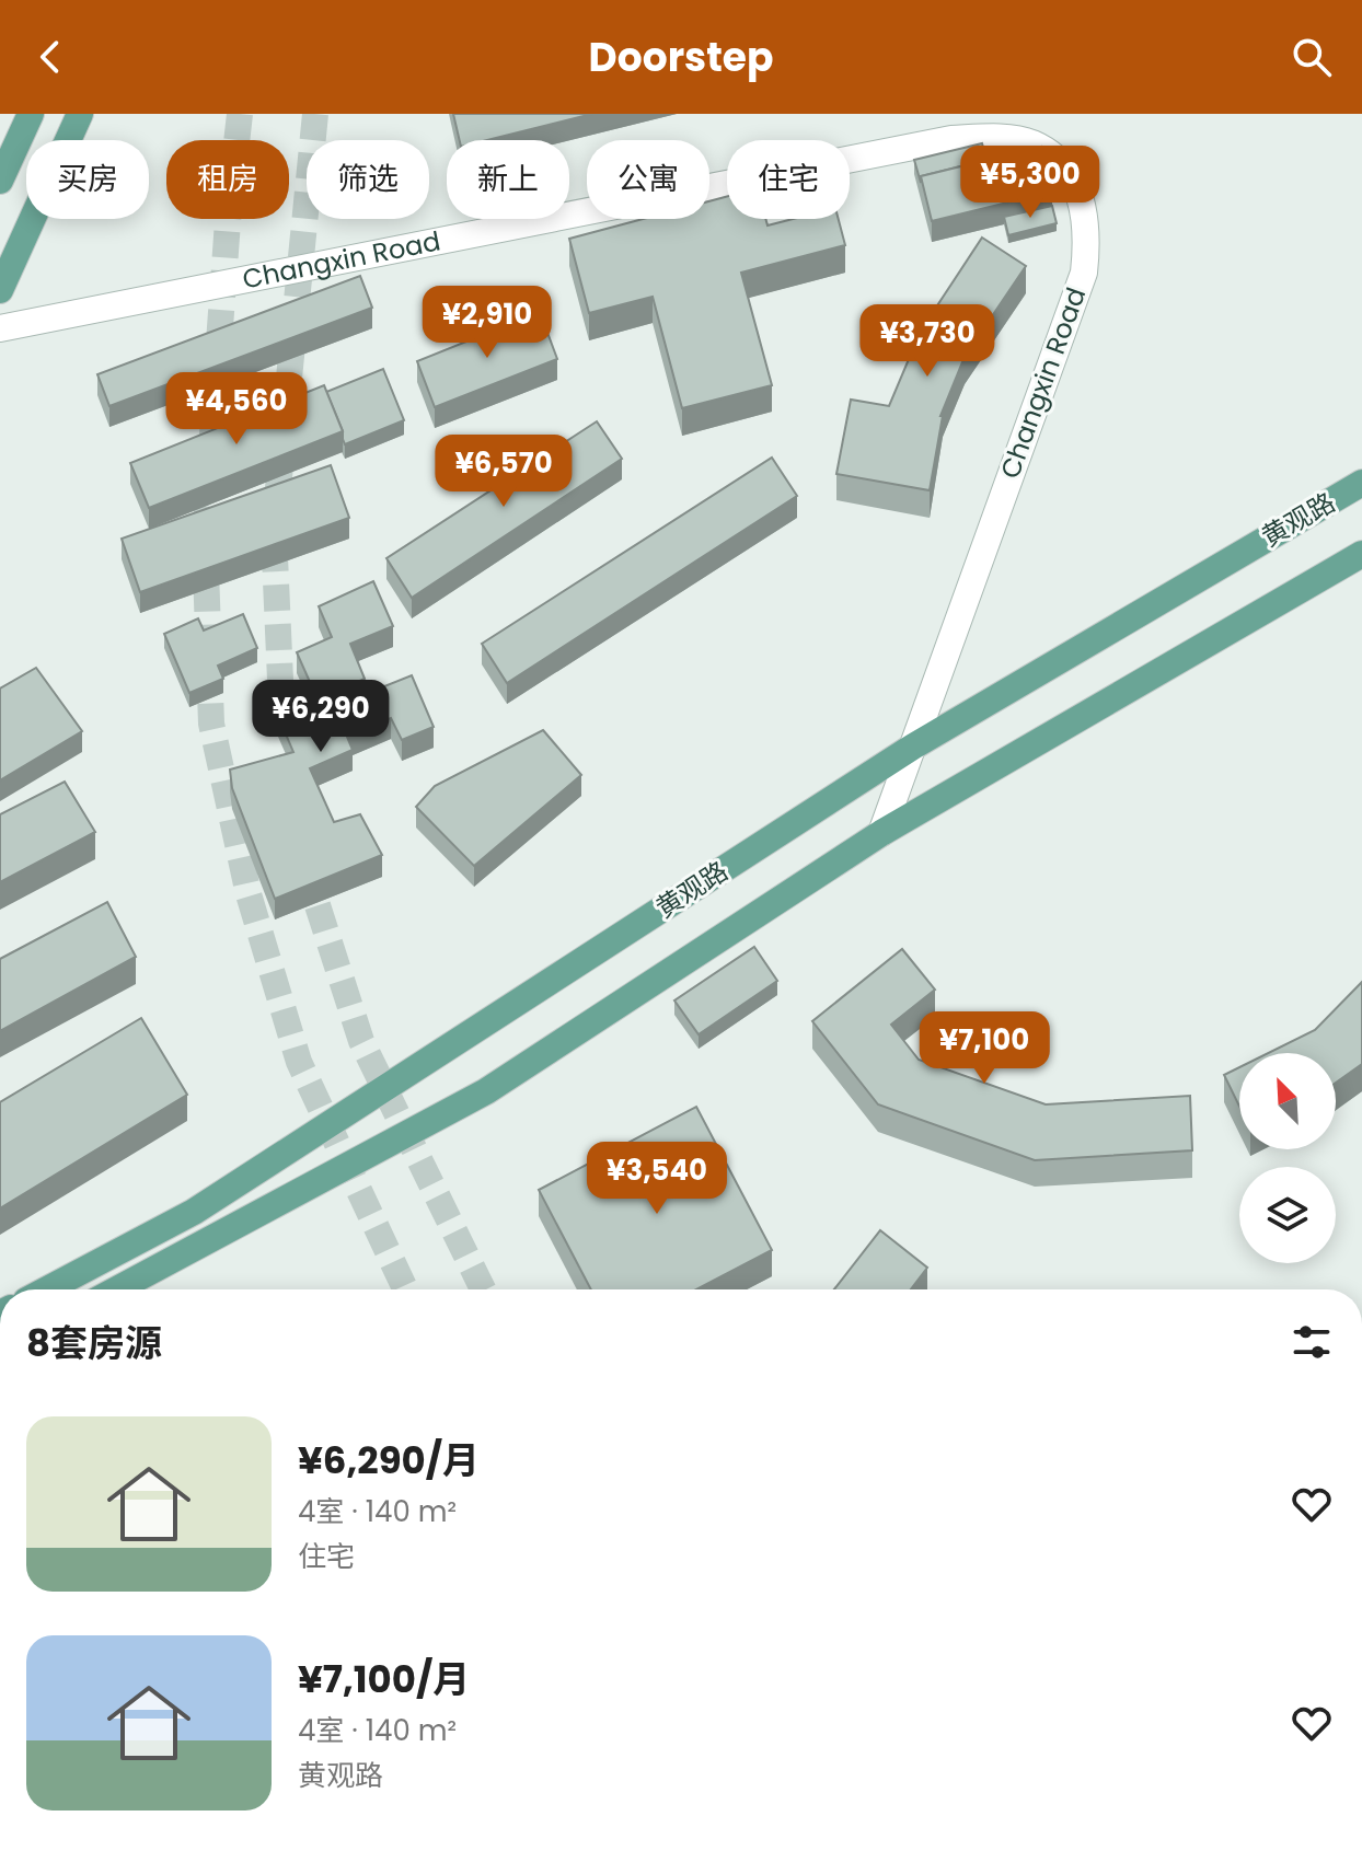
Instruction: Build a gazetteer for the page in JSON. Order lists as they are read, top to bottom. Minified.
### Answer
{"streets":{"main road":["黄观路"],"street":["Changxin Road"]},"crossings":[["Changxin Road","黄观路"]],"north":"top left","page":{"header":"Doorstep","chip":["买房","租房","筛选","新上","公寓","住宅"],"price":["¥5,300","¥2,910","¥3,730","¥4,560","¥6,570","¥6,290","¥7,100","¥3,540"],"heading":"8套房源","list":[{"name":"¥6,290/月","note":"4室 · 140 m² · 住宅"},{"name":"¥7,100/月","note":"4室 · 140 m² · 黄观路"}]}}
